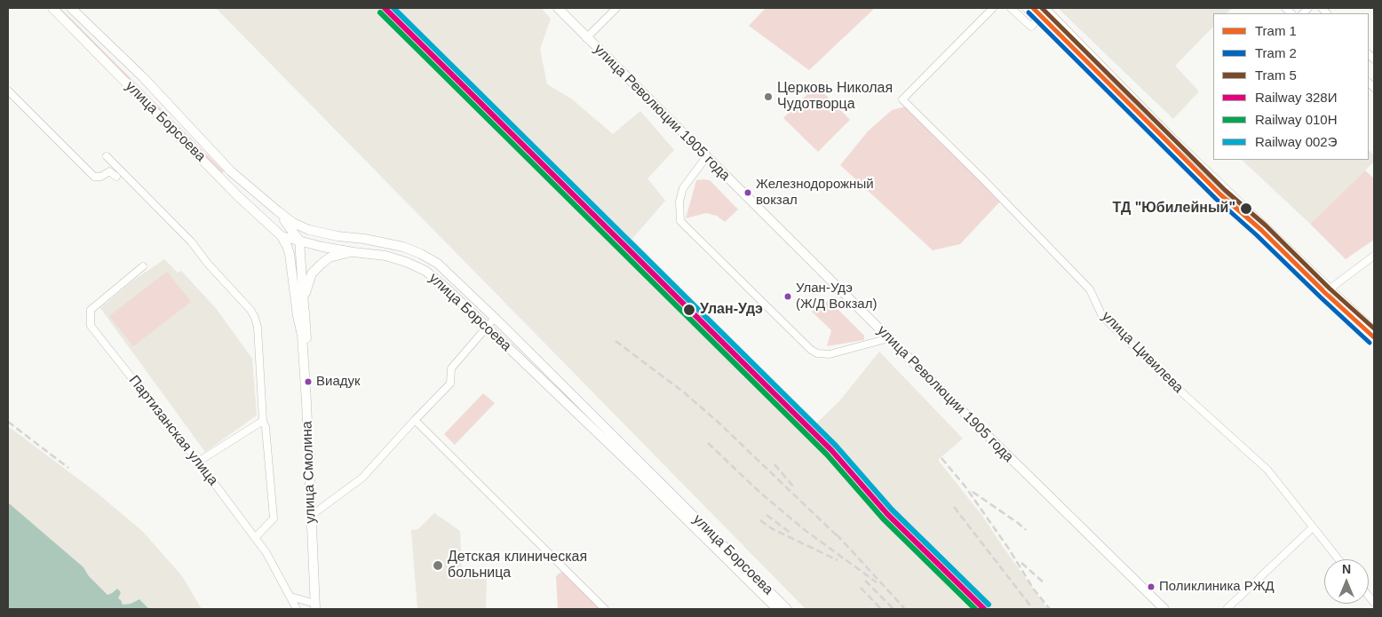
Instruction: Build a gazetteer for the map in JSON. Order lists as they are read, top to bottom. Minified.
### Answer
{"streets":{"main road":["улица Революции 1905 года","улица Борсоева","улица Смолина"],"street":["улица Цивилева","Партизанская улица"]},"crossings":[["улица Борсоева","улица Смолина"]],"places":["Церковь Николая Чудотворца","Железнодорожный вокзал","ТД \"Юбилейный\"","Улан-Удэ (Ж/Д Вокзал)","Улан-Удэ","Виадук","Детская клиническая больница","Поликлиника РЖД"],"lines":["tram line 1","tram line 5","rail line 328И","rail line 002Э","tram line 2","rail line 010Н"],"legend":["Tram 1","Tram 2","Tram 5","Railway 328И","Railway 010Н","Railway 002Э"],"north":"top"}
